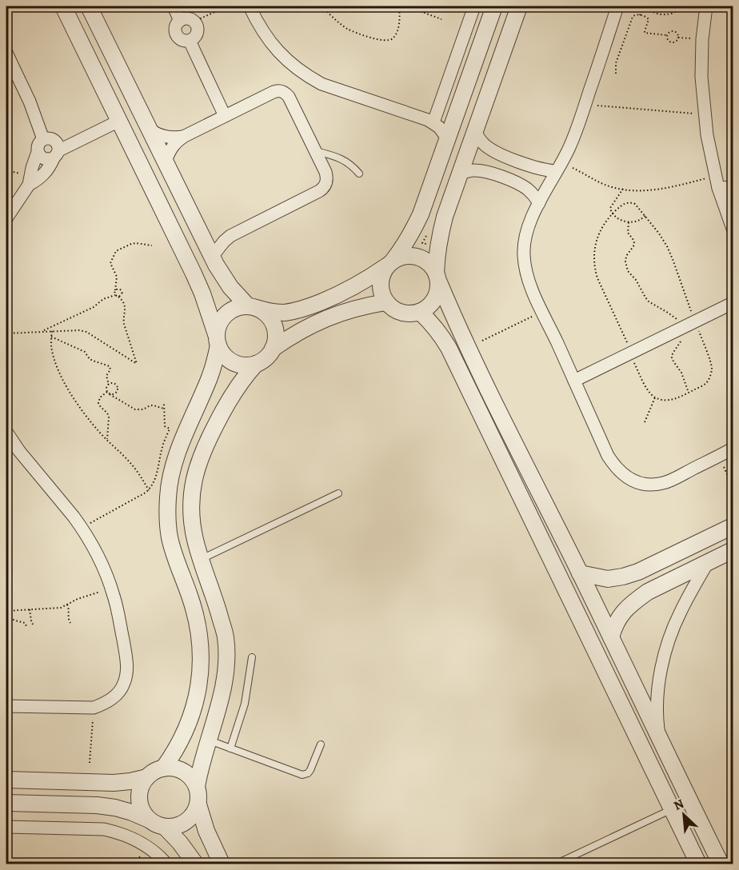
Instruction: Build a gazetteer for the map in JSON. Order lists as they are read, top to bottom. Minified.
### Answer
{"north":"top left"}
